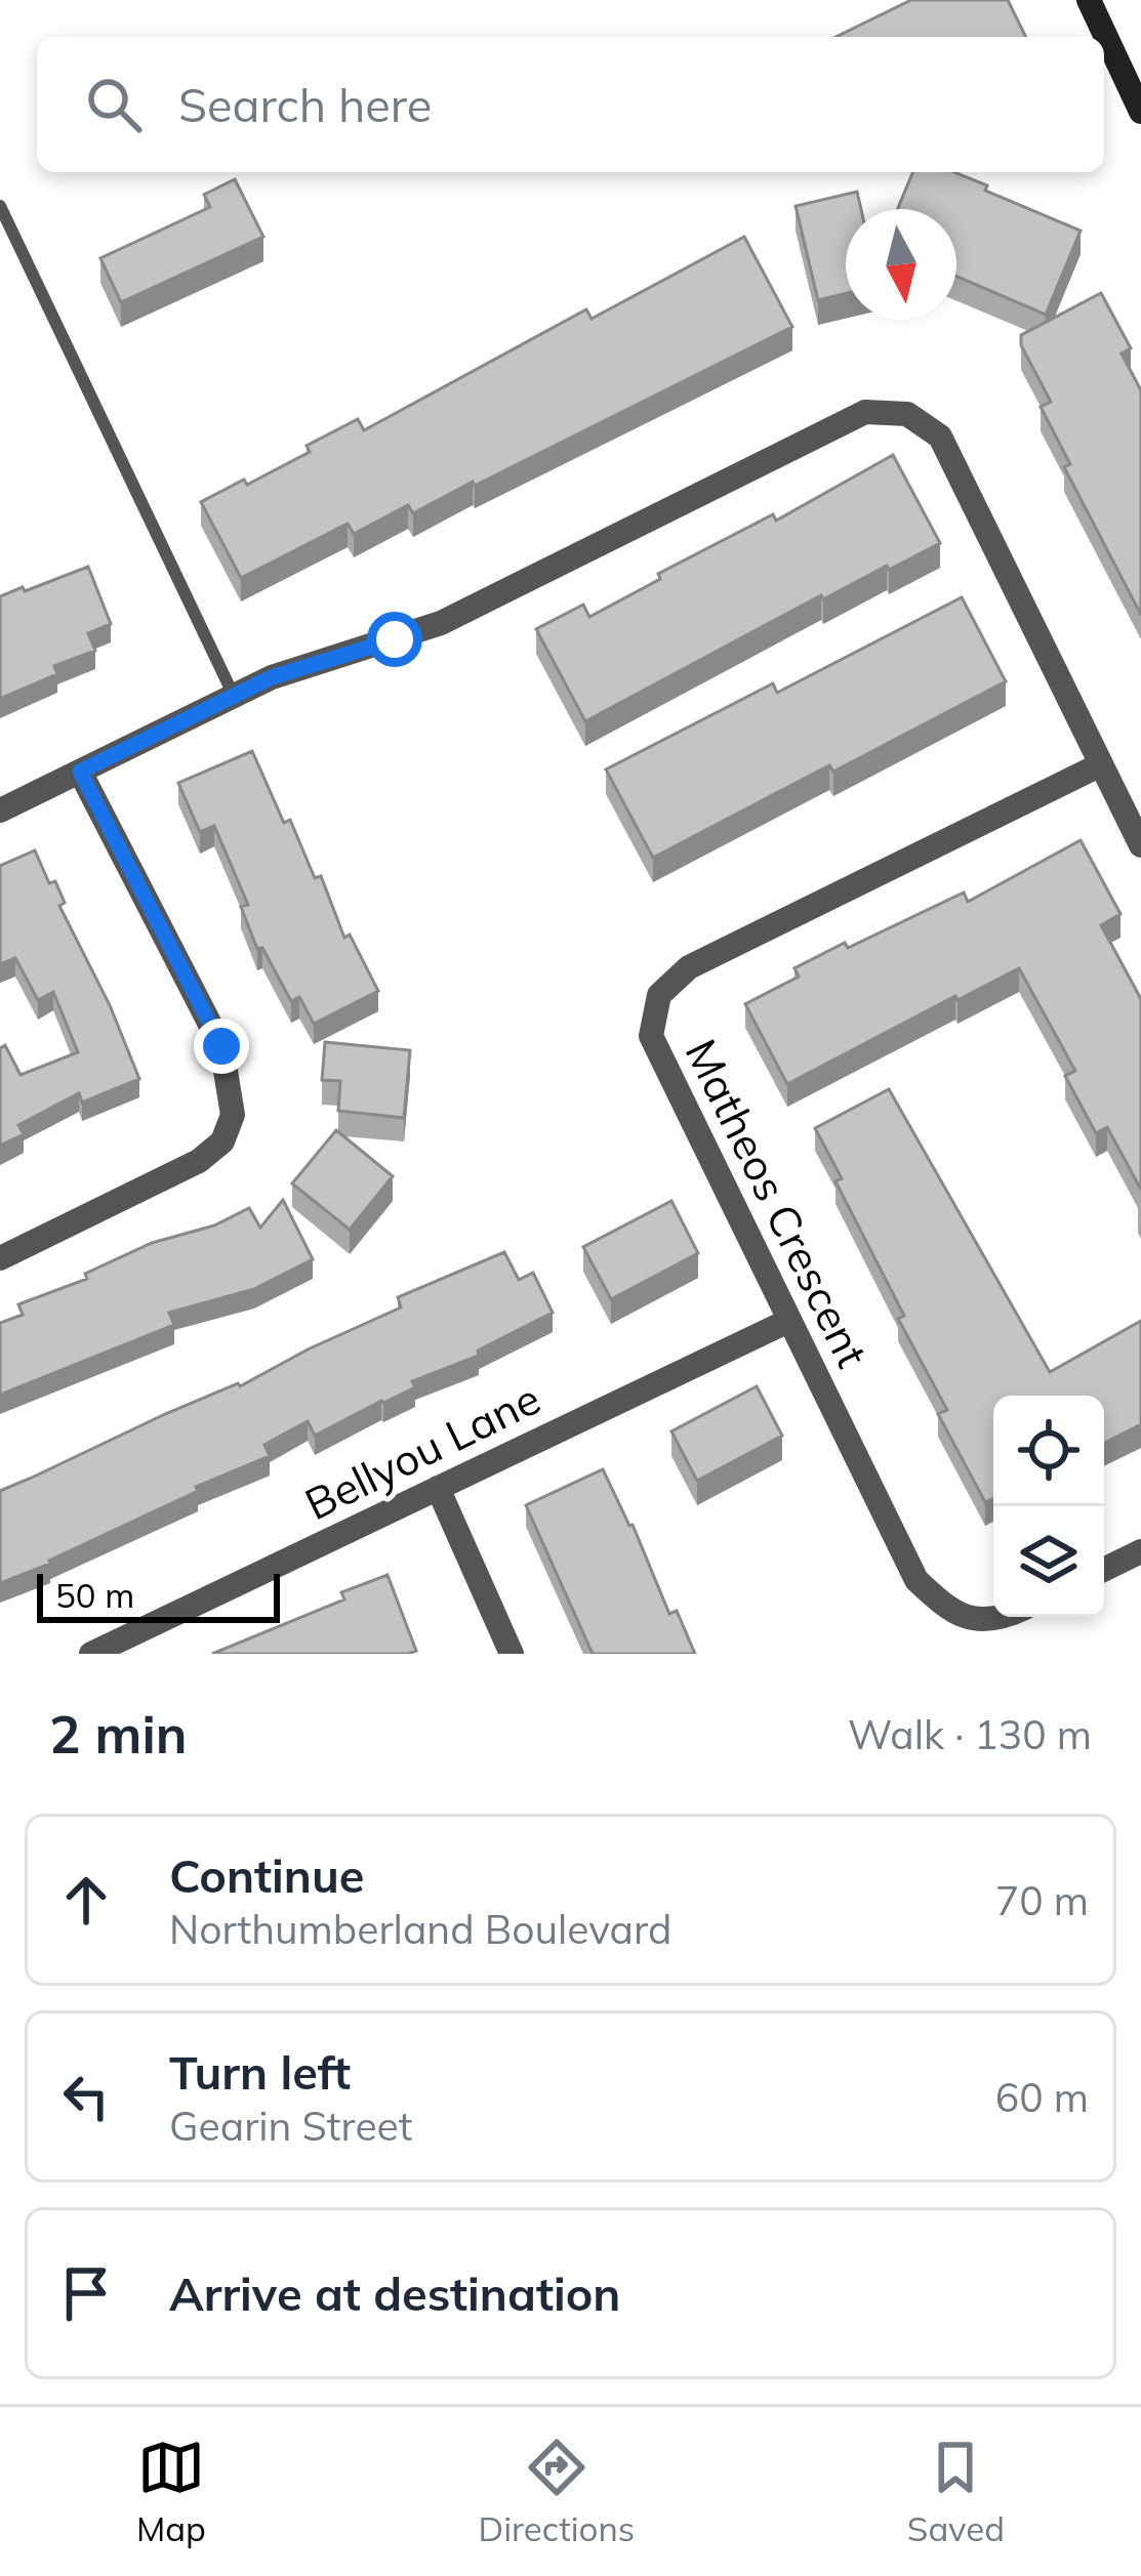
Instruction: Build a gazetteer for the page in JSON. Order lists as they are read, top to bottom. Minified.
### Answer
{"streets":{"street":["Matheos Crescent","Bellyou Lane"]},"crossings":[["Matheos Crescent","Bellyou Lane"]],"scale_bar":"50 m","north":"bottom","page":{"search":"Search here","scale":"50 m","heading":["2 min","Walk · 130 m"],"list":[["Continue","Northumberland Boulevard","70 m"],["Turn left","Gearin Street","60 m"],"Arrive at destination"],"nav":["Map","Directions","Saved"]}}
